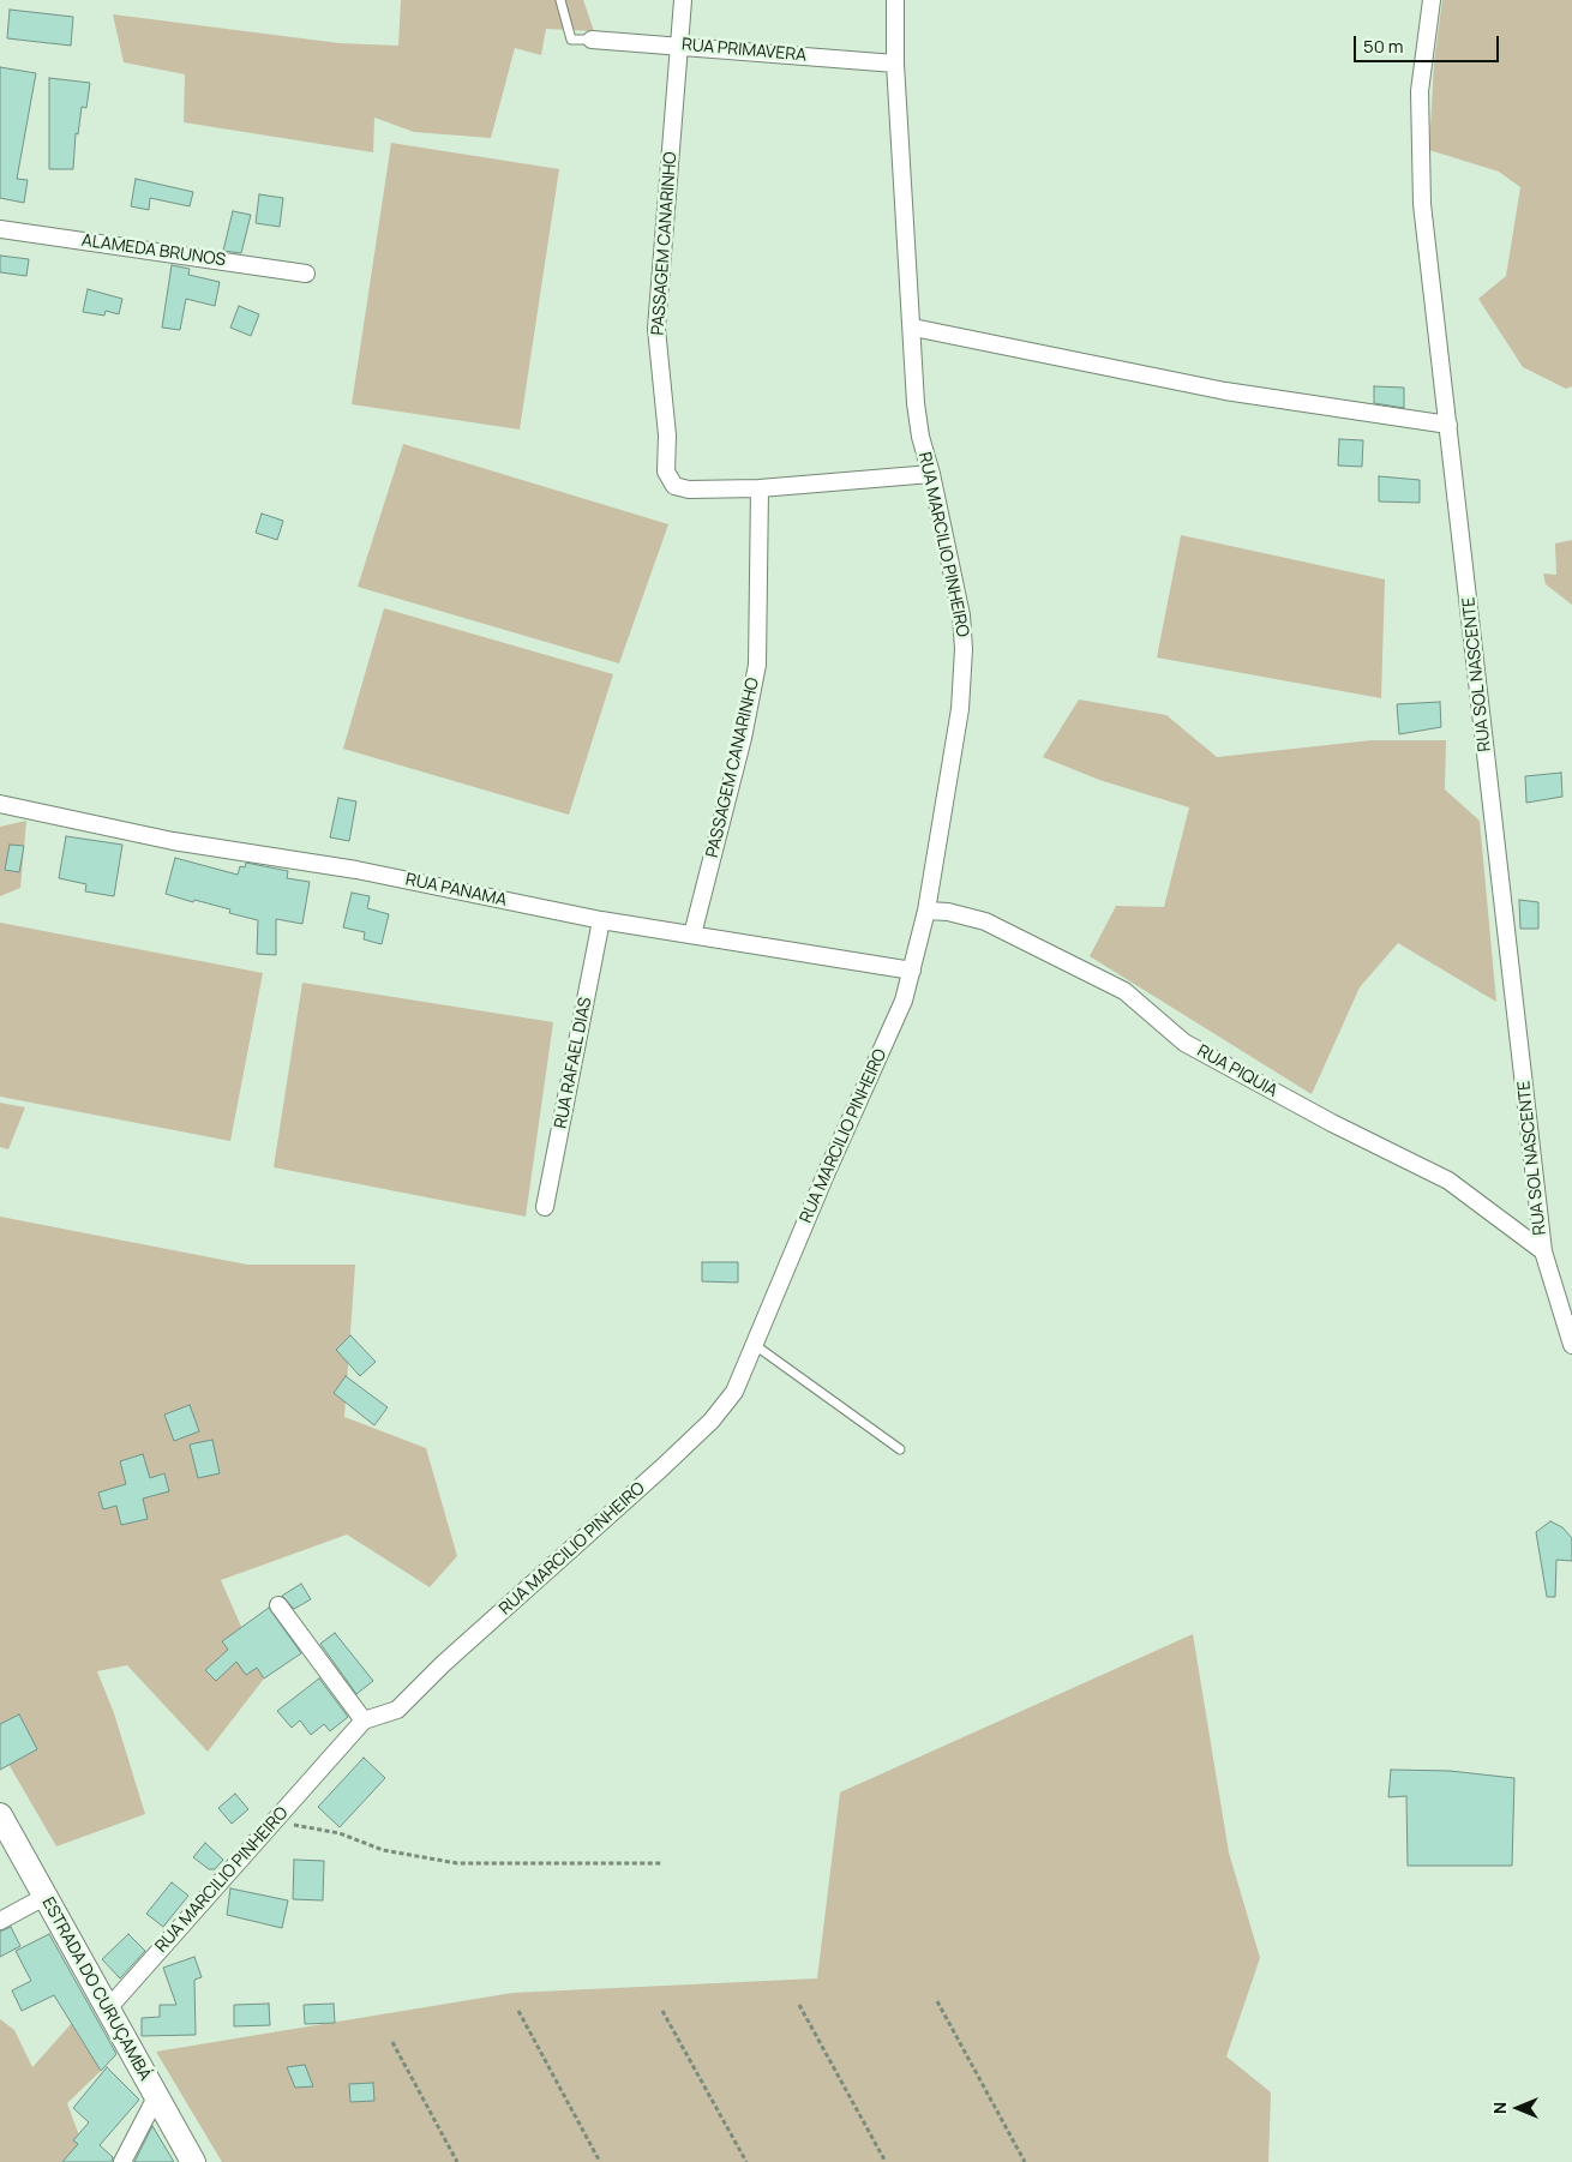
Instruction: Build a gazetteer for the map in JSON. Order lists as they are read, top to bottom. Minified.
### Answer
{"streets":{"street":["RUA PRIMAVERA","PASSAGEM CANARINHO","ALAMEDA BRUNOS","RUA MARCILIO PINHEIRO","RUA SOL NASCENTE","RUA PANAMA","RUA RAFAEL DIAS","RUA PIQUIA","ESTRADA DO CURUÇAMBÁ"]},"crossings":[["RUA PRIMAVERA","PASSAGEM CANARINHO"],["RUA PRIMAVERA","RUA MARCILIO PINHEIRO"],["PASSAGEM CANARINHO","RUA PANAMA"],["RUA MARCILIO PINHEIRO","RUA PANAMA"],["RUA MARCILIO PINHEIRO","RUA PIQUIA"],["RUA MARCILIO PINHEIRO","ESTRADA DO CURUÇAMBÁ"],["RUA SOL NASCENTE","RUA PIQUIA"],["RUA PANAMA","RUA RAFAEL DIAS"]],"scale_bar":"50 m","north":"left"}
